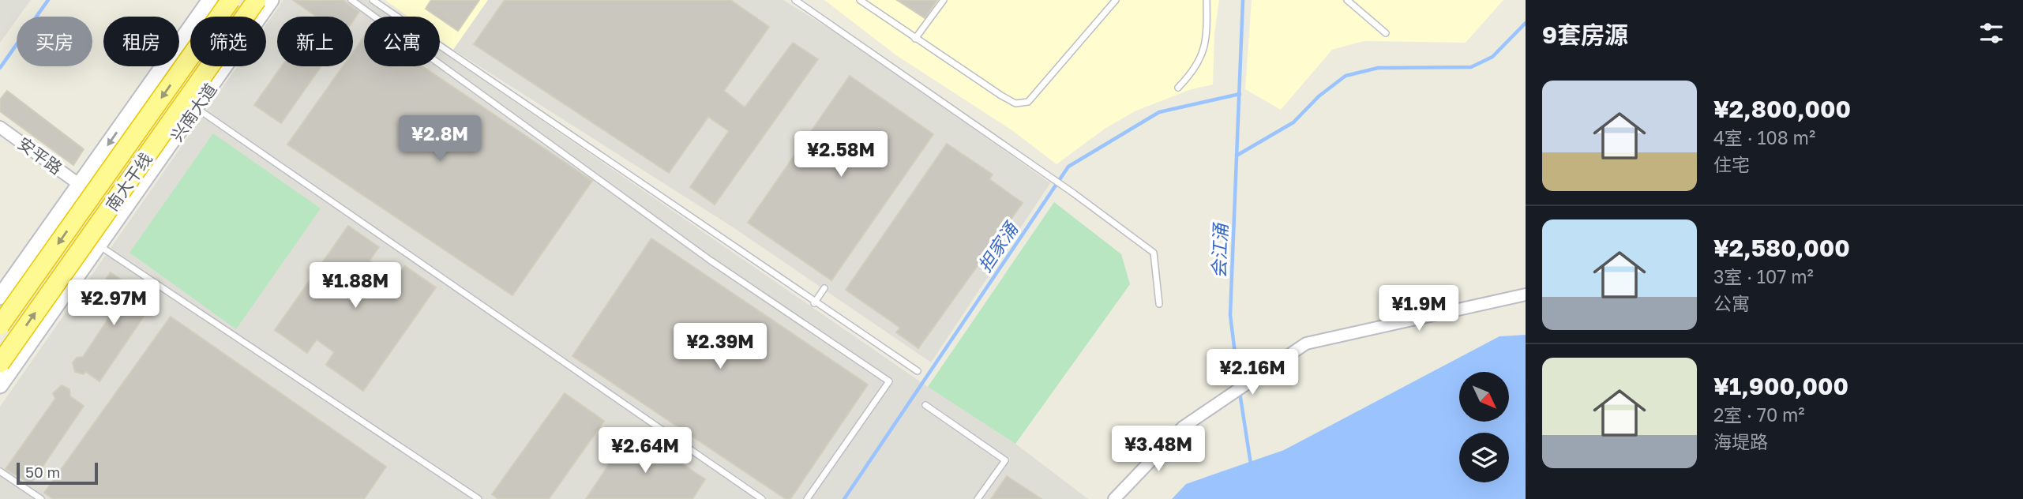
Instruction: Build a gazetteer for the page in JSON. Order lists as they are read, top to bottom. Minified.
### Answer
{"streets":{"highway":["南大干线"],"main road":["兴南大道"],"street":["安平路"]},"water":["担家涌","会江涌"],"scale_bar":"50 m","north":"bottom right","page":{"heading":"9套房源","chip":["买房","租房","筛选","新上","公寓"],"list":[{"name":"¥2,800,000","note":"4室 · 108 m² · 住宅"},{"name":"¥2,580,000","note":"3室 · 107 m² · 公寓"},{"name":"¥1,900,000","note":"2室 · 70 m² · 海堤路"}],"price":["¥2.8M","¥2.58M","¥1.88M","¥2.97M","¥1.9M","¥2.39M","¥2.16M","¥3.48M","¥2.64M"],"scale":"50 m"}}
